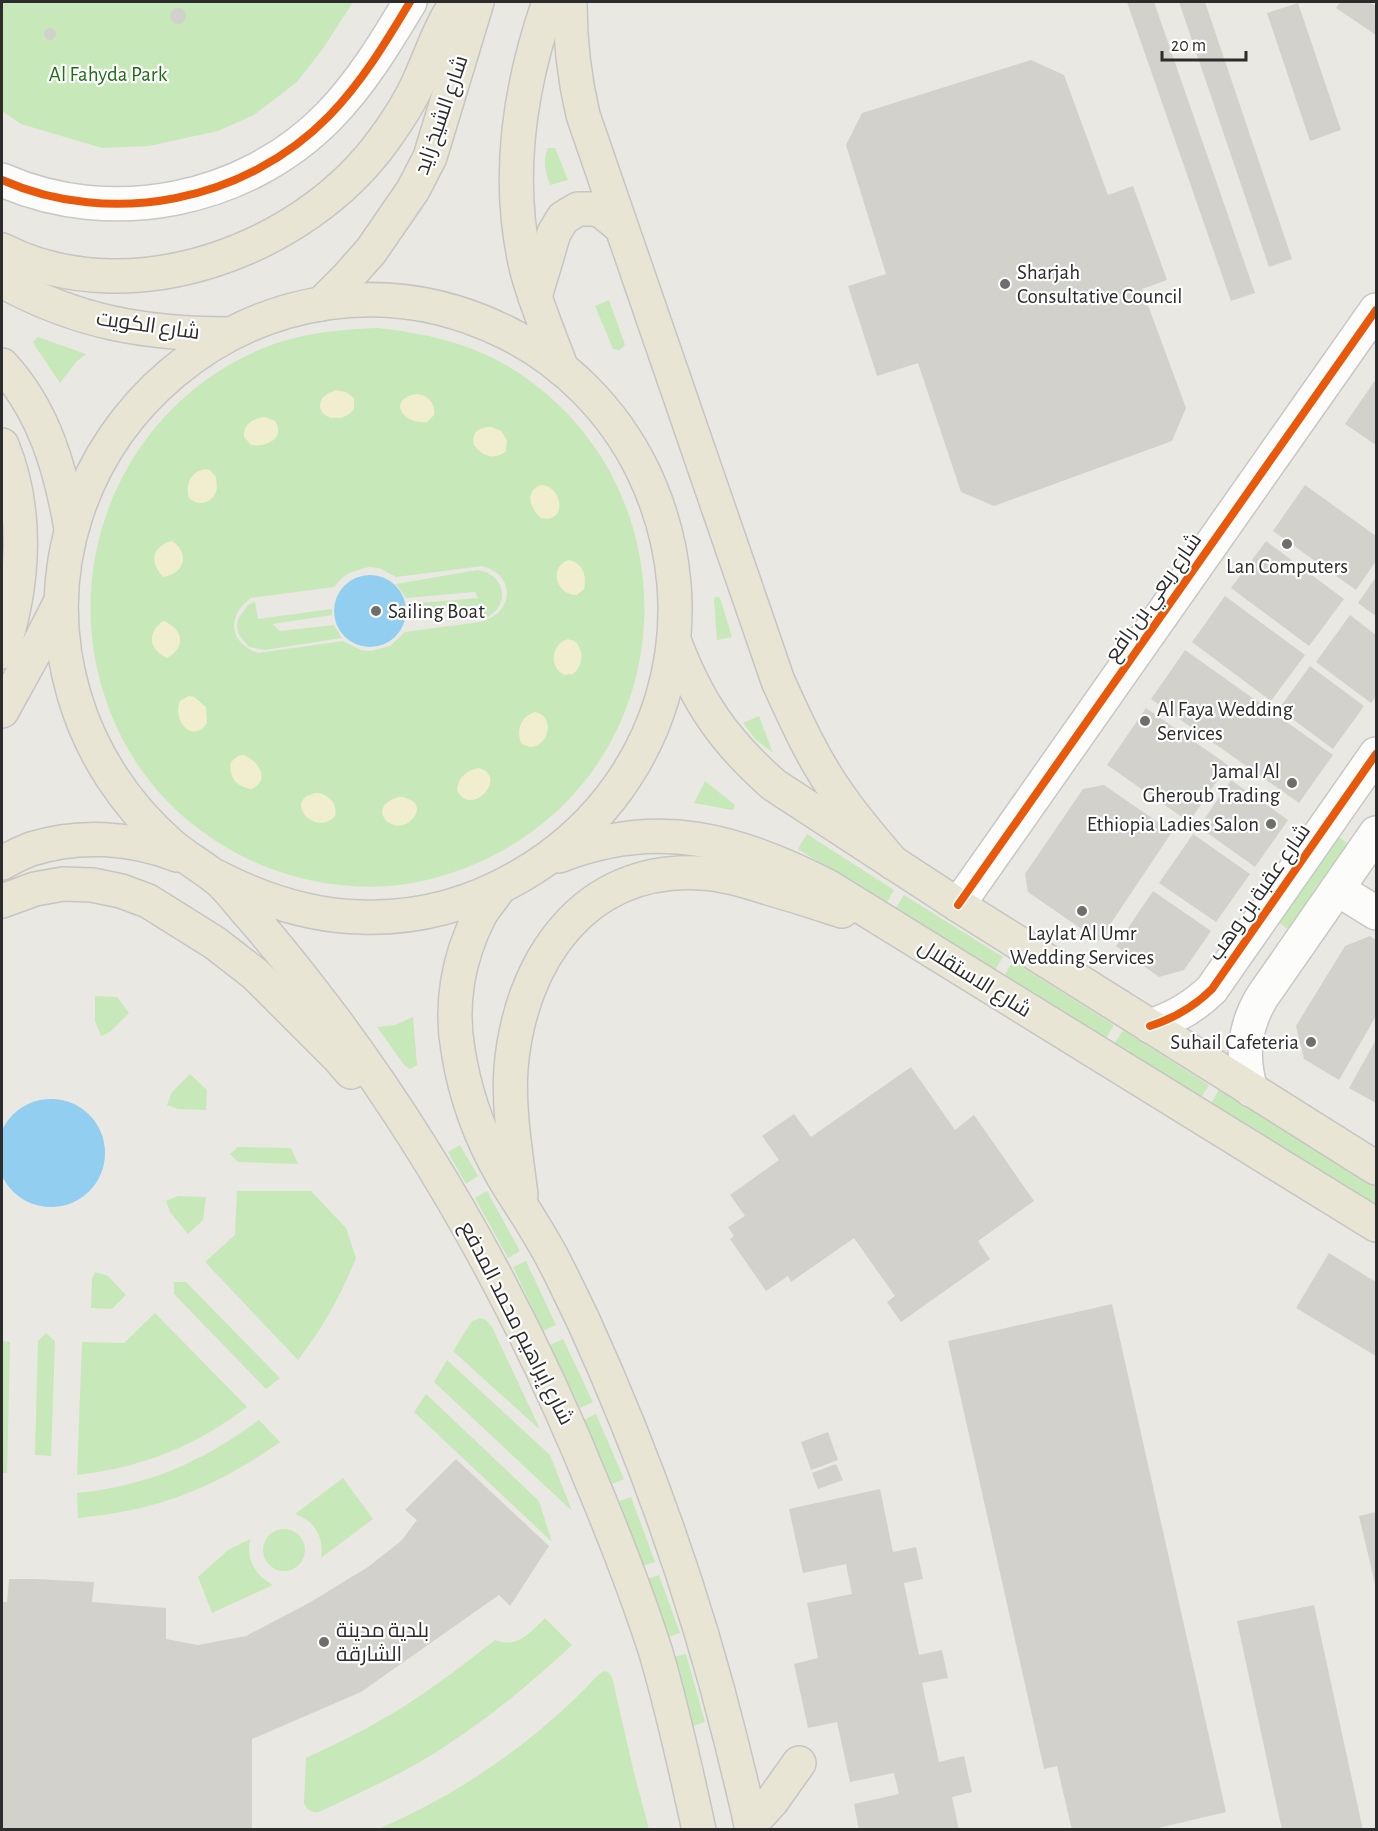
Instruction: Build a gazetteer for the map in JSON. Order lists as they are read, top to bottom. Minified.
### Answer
{"streets":{"main road":["شارع الشيخ زايد","شارع الكويت","شارع الاستقلال","شارع إبراهيم محمد المدفع"],"street":["شارع ربعي بن رافع","شارع عقبة بن وهب"]},"parks":["Al Fahyda Park"],"places":["Sharjah Consultative Council","Lan Computers","Sailing Boat","Al Faya Wedding Services","Jamal Al Gheroub Trading","Ethiopia Ladies Salon","Laylat Al Umr Wedding Services","Suhail Cafeteria","بلدية مدينة الشارقة"],"scale_bar":"20 m"}
